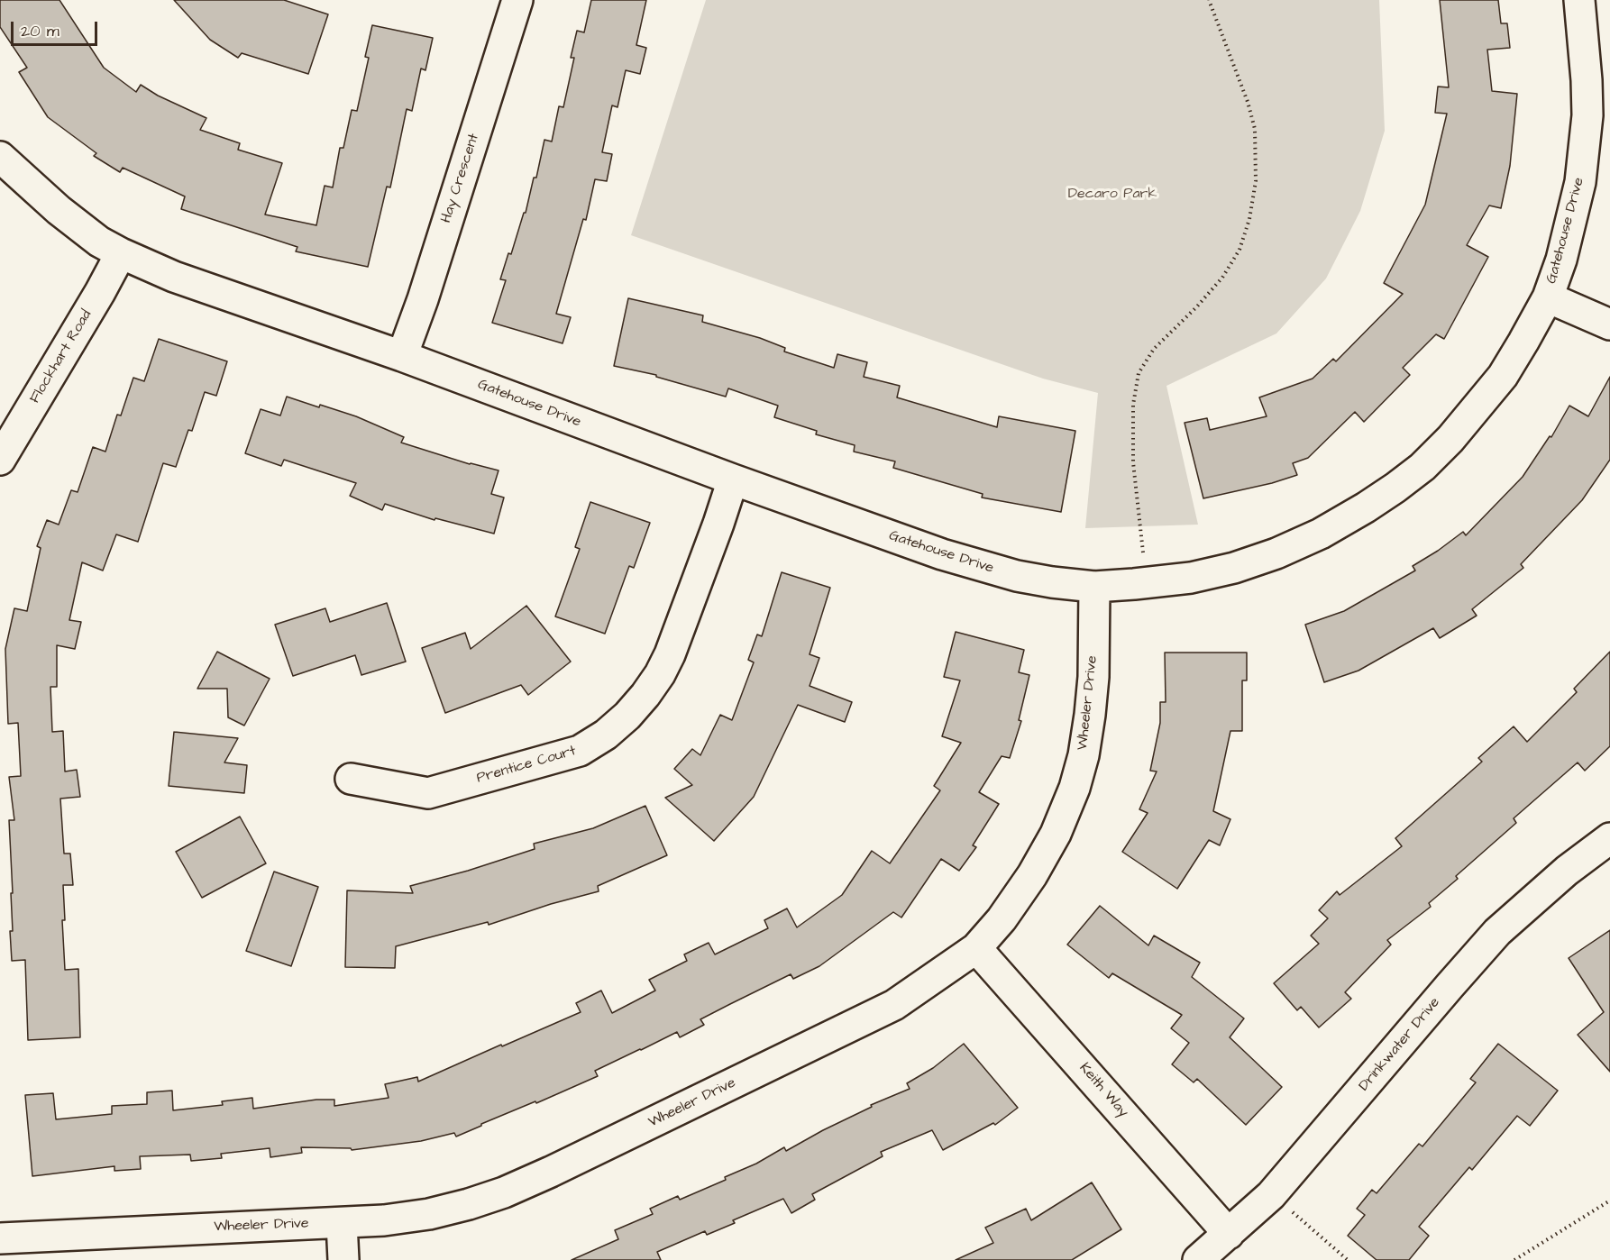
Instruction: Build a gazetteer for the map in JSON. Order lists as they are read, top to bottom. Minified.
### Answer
{"streets":{"street":["Hay Crescent","Gatehouse Drive","Flockhart Road","Wheeler Drive","Prentice Court","Drinkwater Drive","Keith Way"]},"crossings":[["Hay Crescent","Gatehouse Drive"],["Gatehouse Drive","Flockhart Road"],["Gatehouse Drive","Wheeler Drive"],["Gatehouse Drive","Prentice Court"],["Wheeler Drive","Keith Way"],["Drinkwater Drive","Keith Way"]],"parks":["Decaro Park"],"scale_bar":"20 m"}
